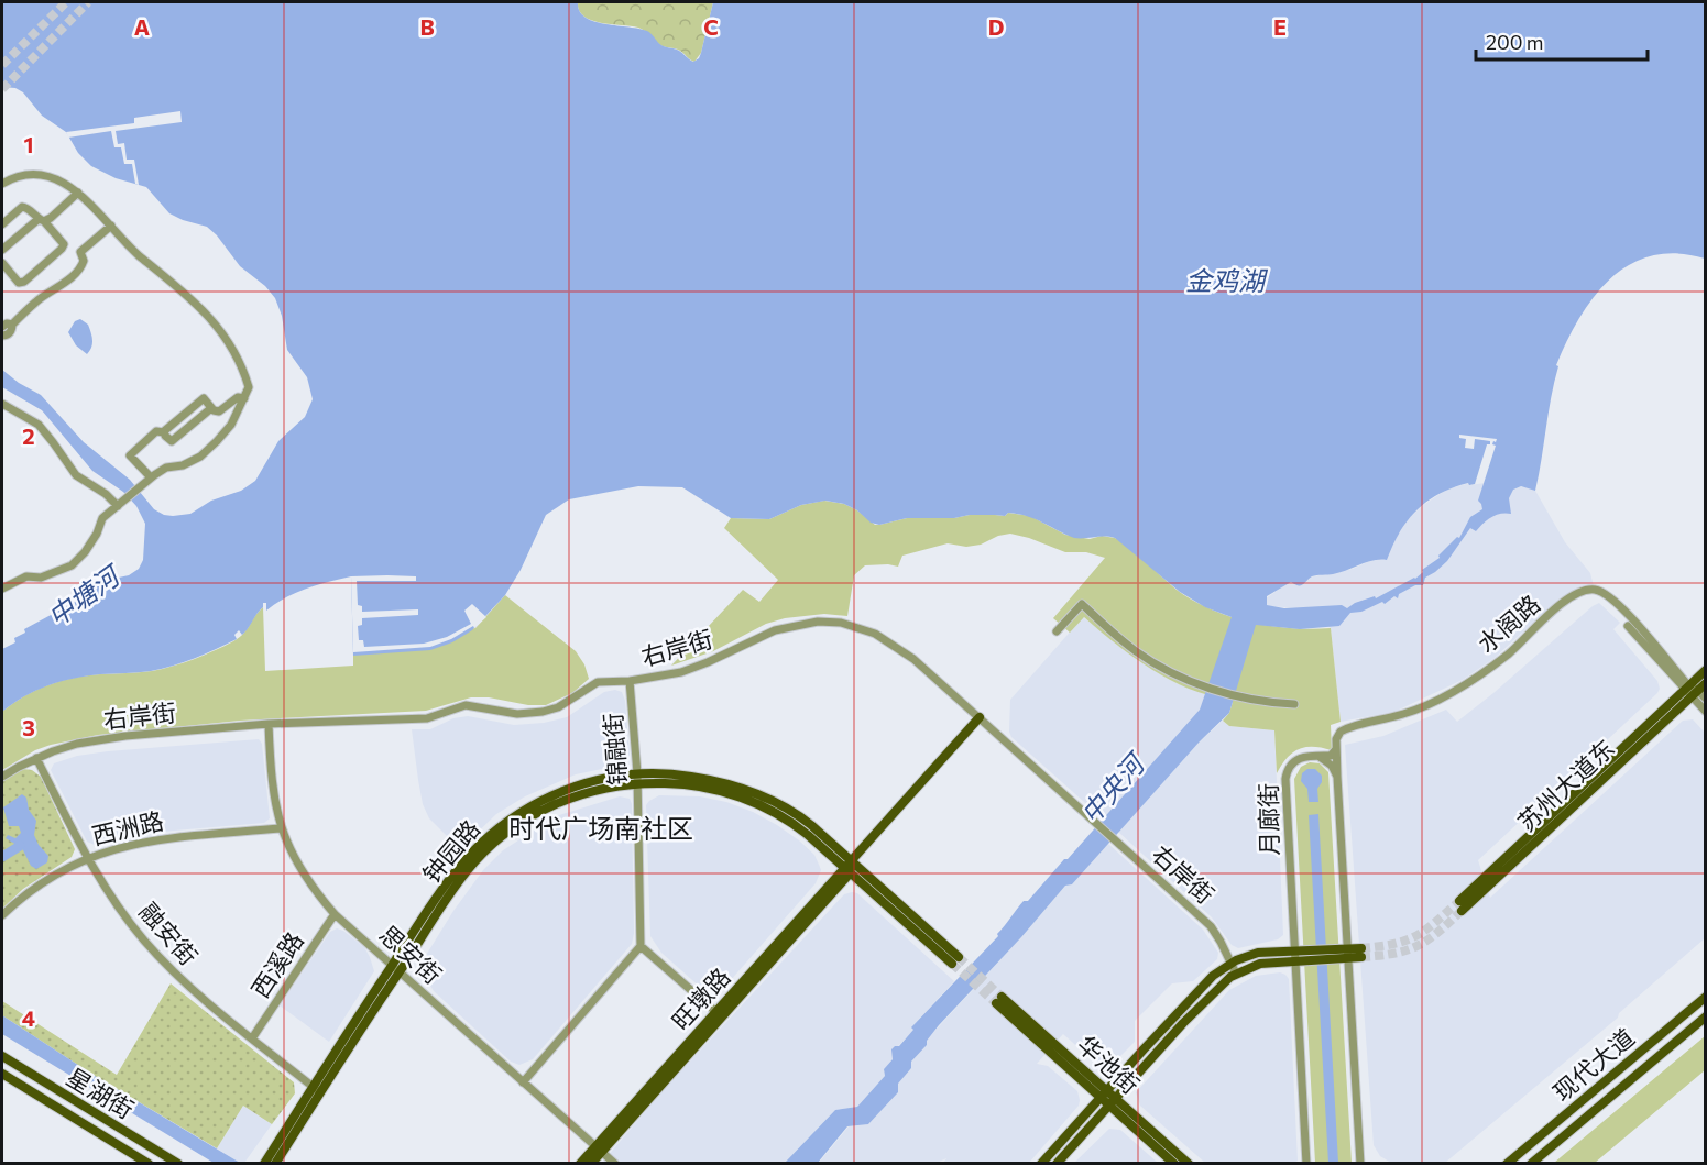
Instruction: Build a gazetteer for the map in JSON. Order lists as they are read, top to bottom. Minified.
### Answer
{"streets":{"main road":["苏州大道东","钟园路","旺墩路","华池街","现代大道","星湖街"],"street":["水阁路","右岸街","锦融街","月廊街","西洲路","融安街","思安街","西溪路"]},"crossings":[["水阁路","苏州大道东"],["右岸街","锦融街"],["右岸街","融安街"],["右岸街","思安街"],["右岸街","旺墩路"],["锦融街","钟园路"],["西洲路","融安街"],["西洲路","思安街"],["钟园路","融安街"],["钟园路","思安街"],["钟园路","旺墩路"],["融安街","西溪路"],["思安街","西溪路"],["思安街","旺墩路"]],"districts":["时代广场南社区"],"water":["金鸡湖","中塘河","中央河"],"scale_bar":"200 m","grid":{"columns":["A","B","C","D","E"],"rows":["1","2","3","4"]}}
